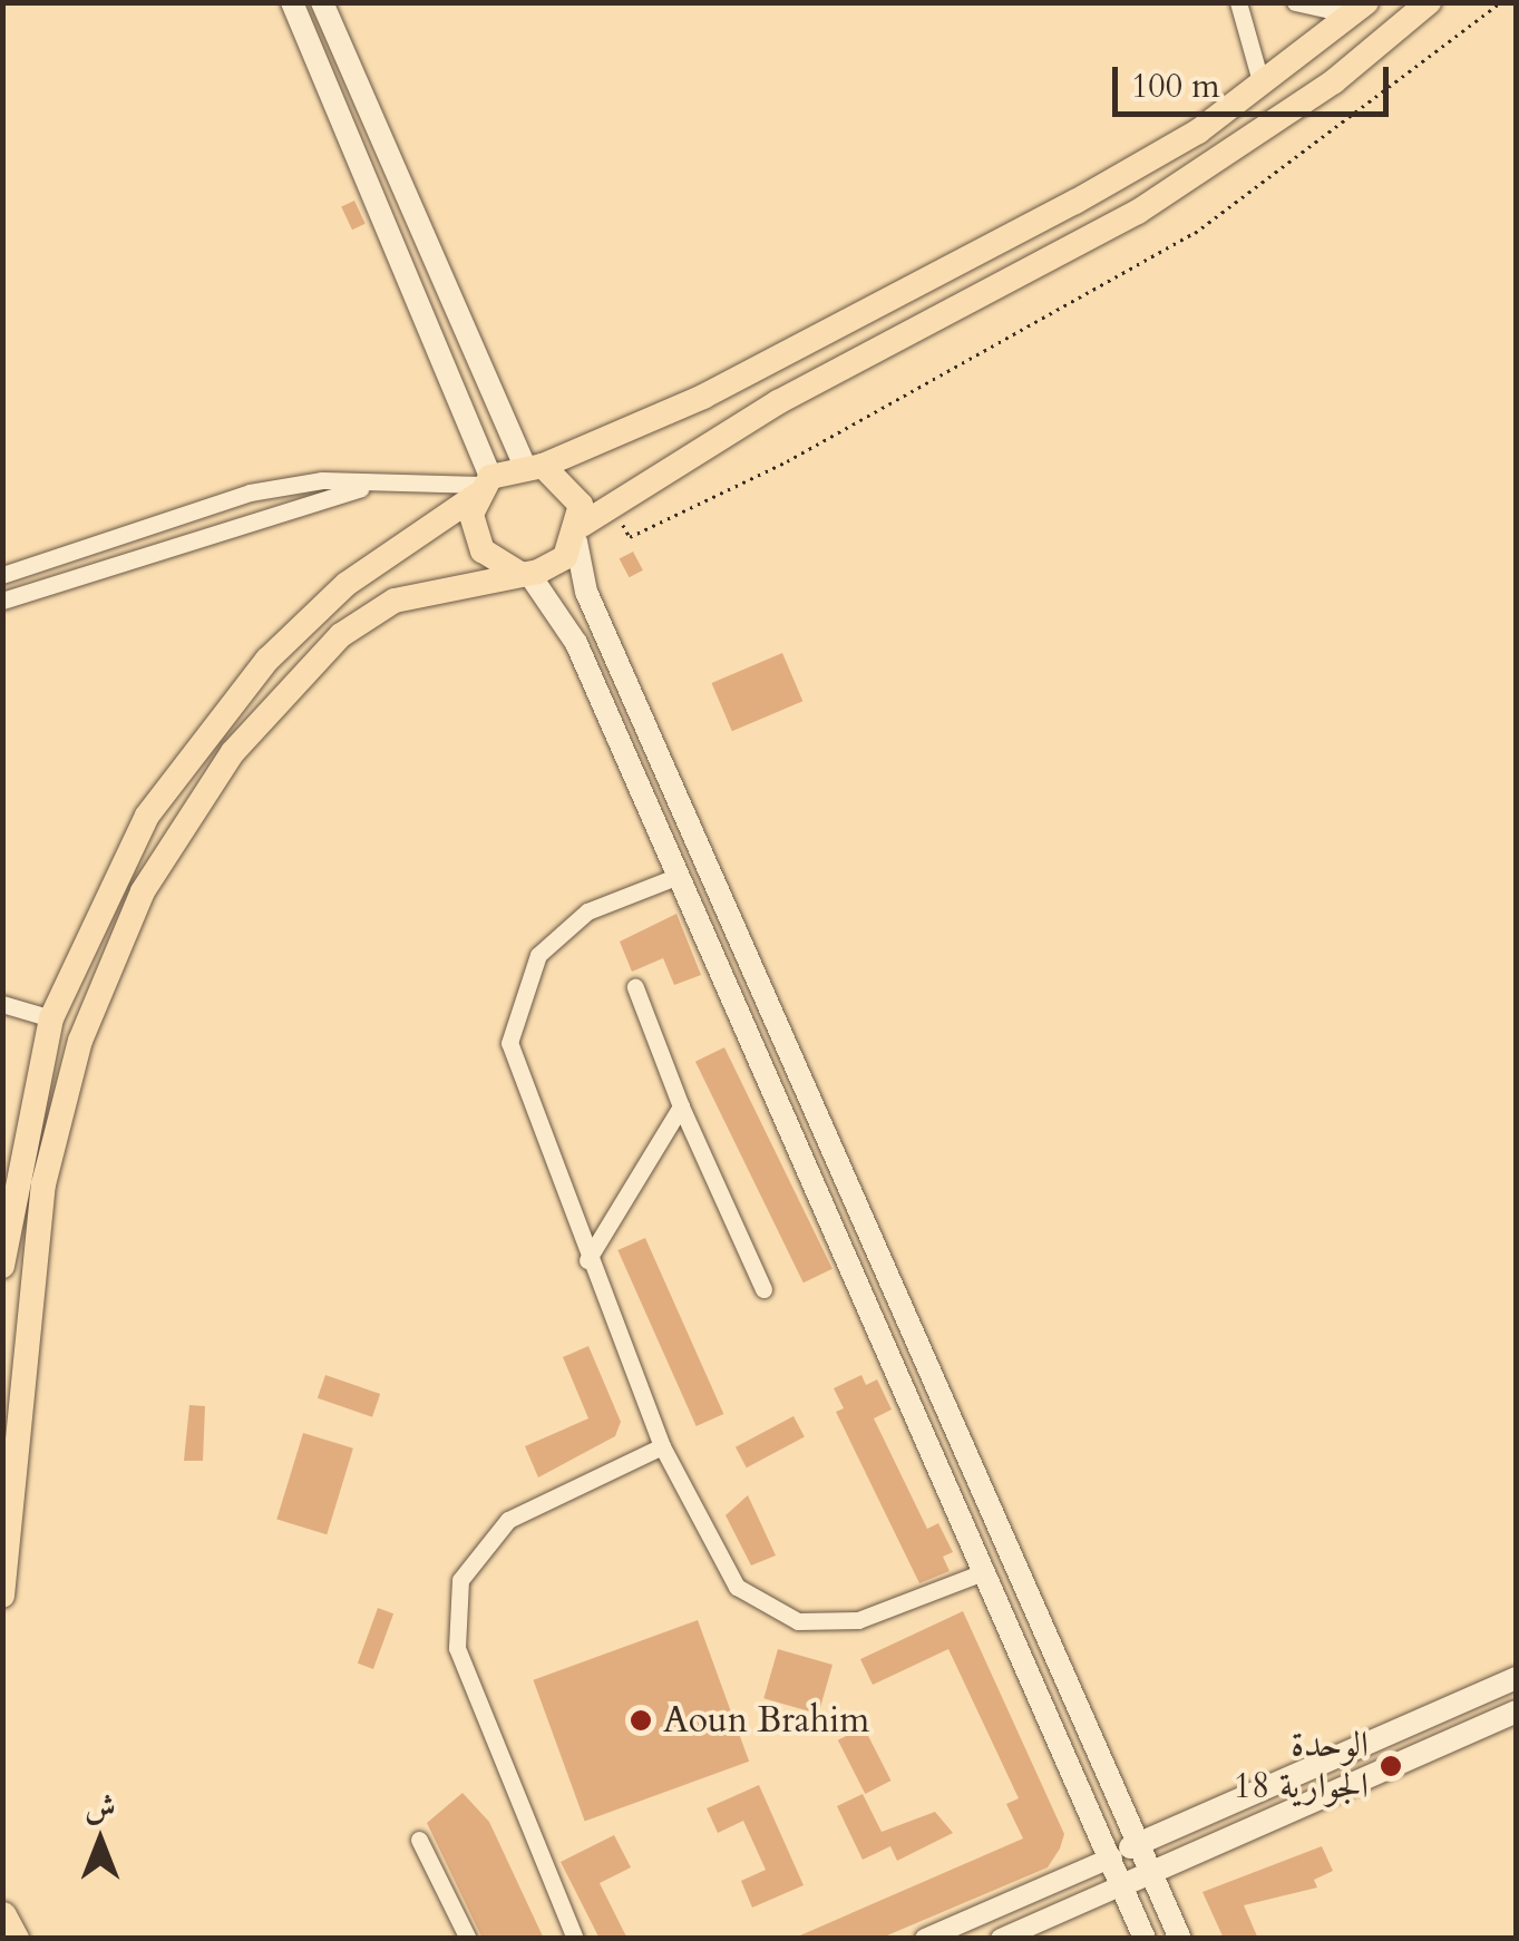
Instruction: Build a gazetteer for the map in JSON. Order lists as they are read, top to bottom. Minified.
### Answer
{"places":["Aoun Brahim","الوحدة الجوارية 18"],"scale_bar":"100 m","north":"top"}
